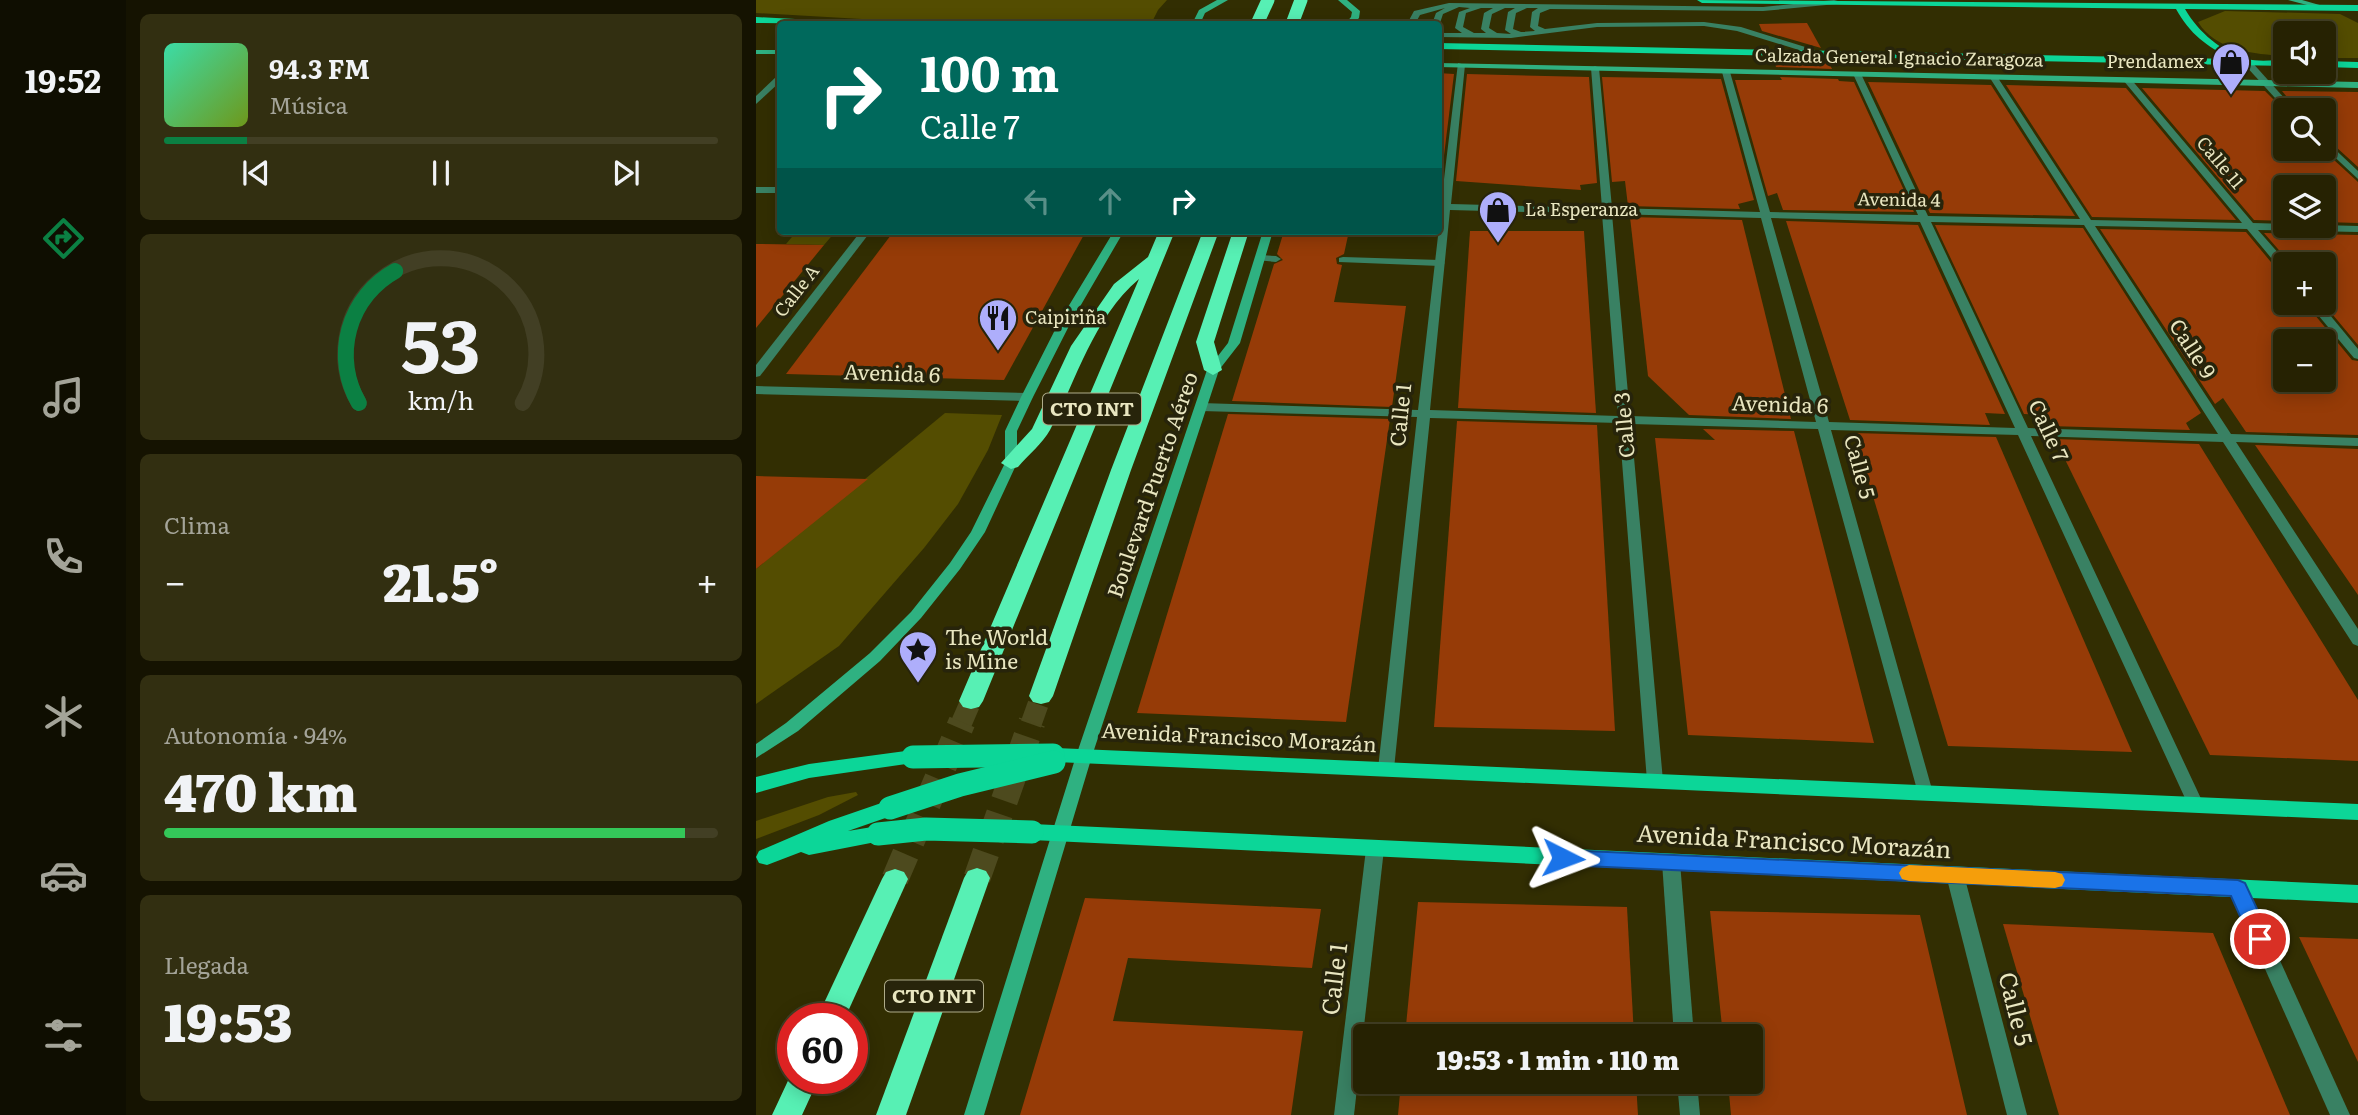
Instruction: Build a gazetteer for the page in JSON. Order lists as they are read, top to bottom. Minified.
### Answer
{"streets":{"highway":["CTO INT"],"main road":["Calzada General Ignacio Zaragoza","Boulevard Puerto Aéreo","Avenida Francisco Morazán"],"street":["Calle 11","Avenida 4","Calle A","Calle 9","Avenida 6","Calle 1","Calle 3","Calle 7","Calle 5"]},"crossings":[["Calzada General Ignacio Zaragoza","Calle 11"],["Calzada General Ignacio Zaragoza","Calle 9"],["Calzada General Ignacio Zaragoza","Calle 1"],["Calzada General Ignacio Zaragoza","Calle 3"],["Calzada General Ignacio Zaragoza","Calle 7"],["Calzada General Ignacio Zaragoza","Calle 5"],["Calle 11","Avenida 4"],["Avenida 4","Calle 9"],["Avenida 4","Calle 1"],["Avenida 4","Calle 3"],["Avenida 4","Calle 7"],["Avenida 4","Calle 5"],["Calle 9","Avenida 6"],["Avenida 6","CTO INT"],["Avenida 6","Calle 1"],["Avenida 6","Calle 3"],["Avenida 6","Calle 7"],["Avenida 6","Calle 5"],["Avenida 6","Boulevard Puerto Aéreo"],["CTO INT","Boulevard Puerto Aéreo"],["CTO INT","Avenida Francisco Morazán"],["Calle 1","Avenida Francisco Morazán"],["Calle 3","Avenida Francisco Morazán"],["Calle 7","Avenida Francisco Morazán"],["Calle 5","Avenida Francisco Morazán"],["Boulevard Puerto Aéreo","Avenida Francisco Morazán"]],"places":{"shop":["Prendamex","La Esperanza"],"restaurant":["Caipiriña"],"place":["The World is Mine"]},"page":{"tabs":"19:52","map_buttons":["+","−"],"turn":["100 m","Calle 7"],"song":["94.3 FM","Música"],"tile":["Clima",["Autonomía · 94%","470 km"],["Llegada","19:53"]],"heat":["−","21.5°","+"],"limit":"60","trip":"19:53 · 1 min · 110 m","gauge":["53","km/h"]}}
